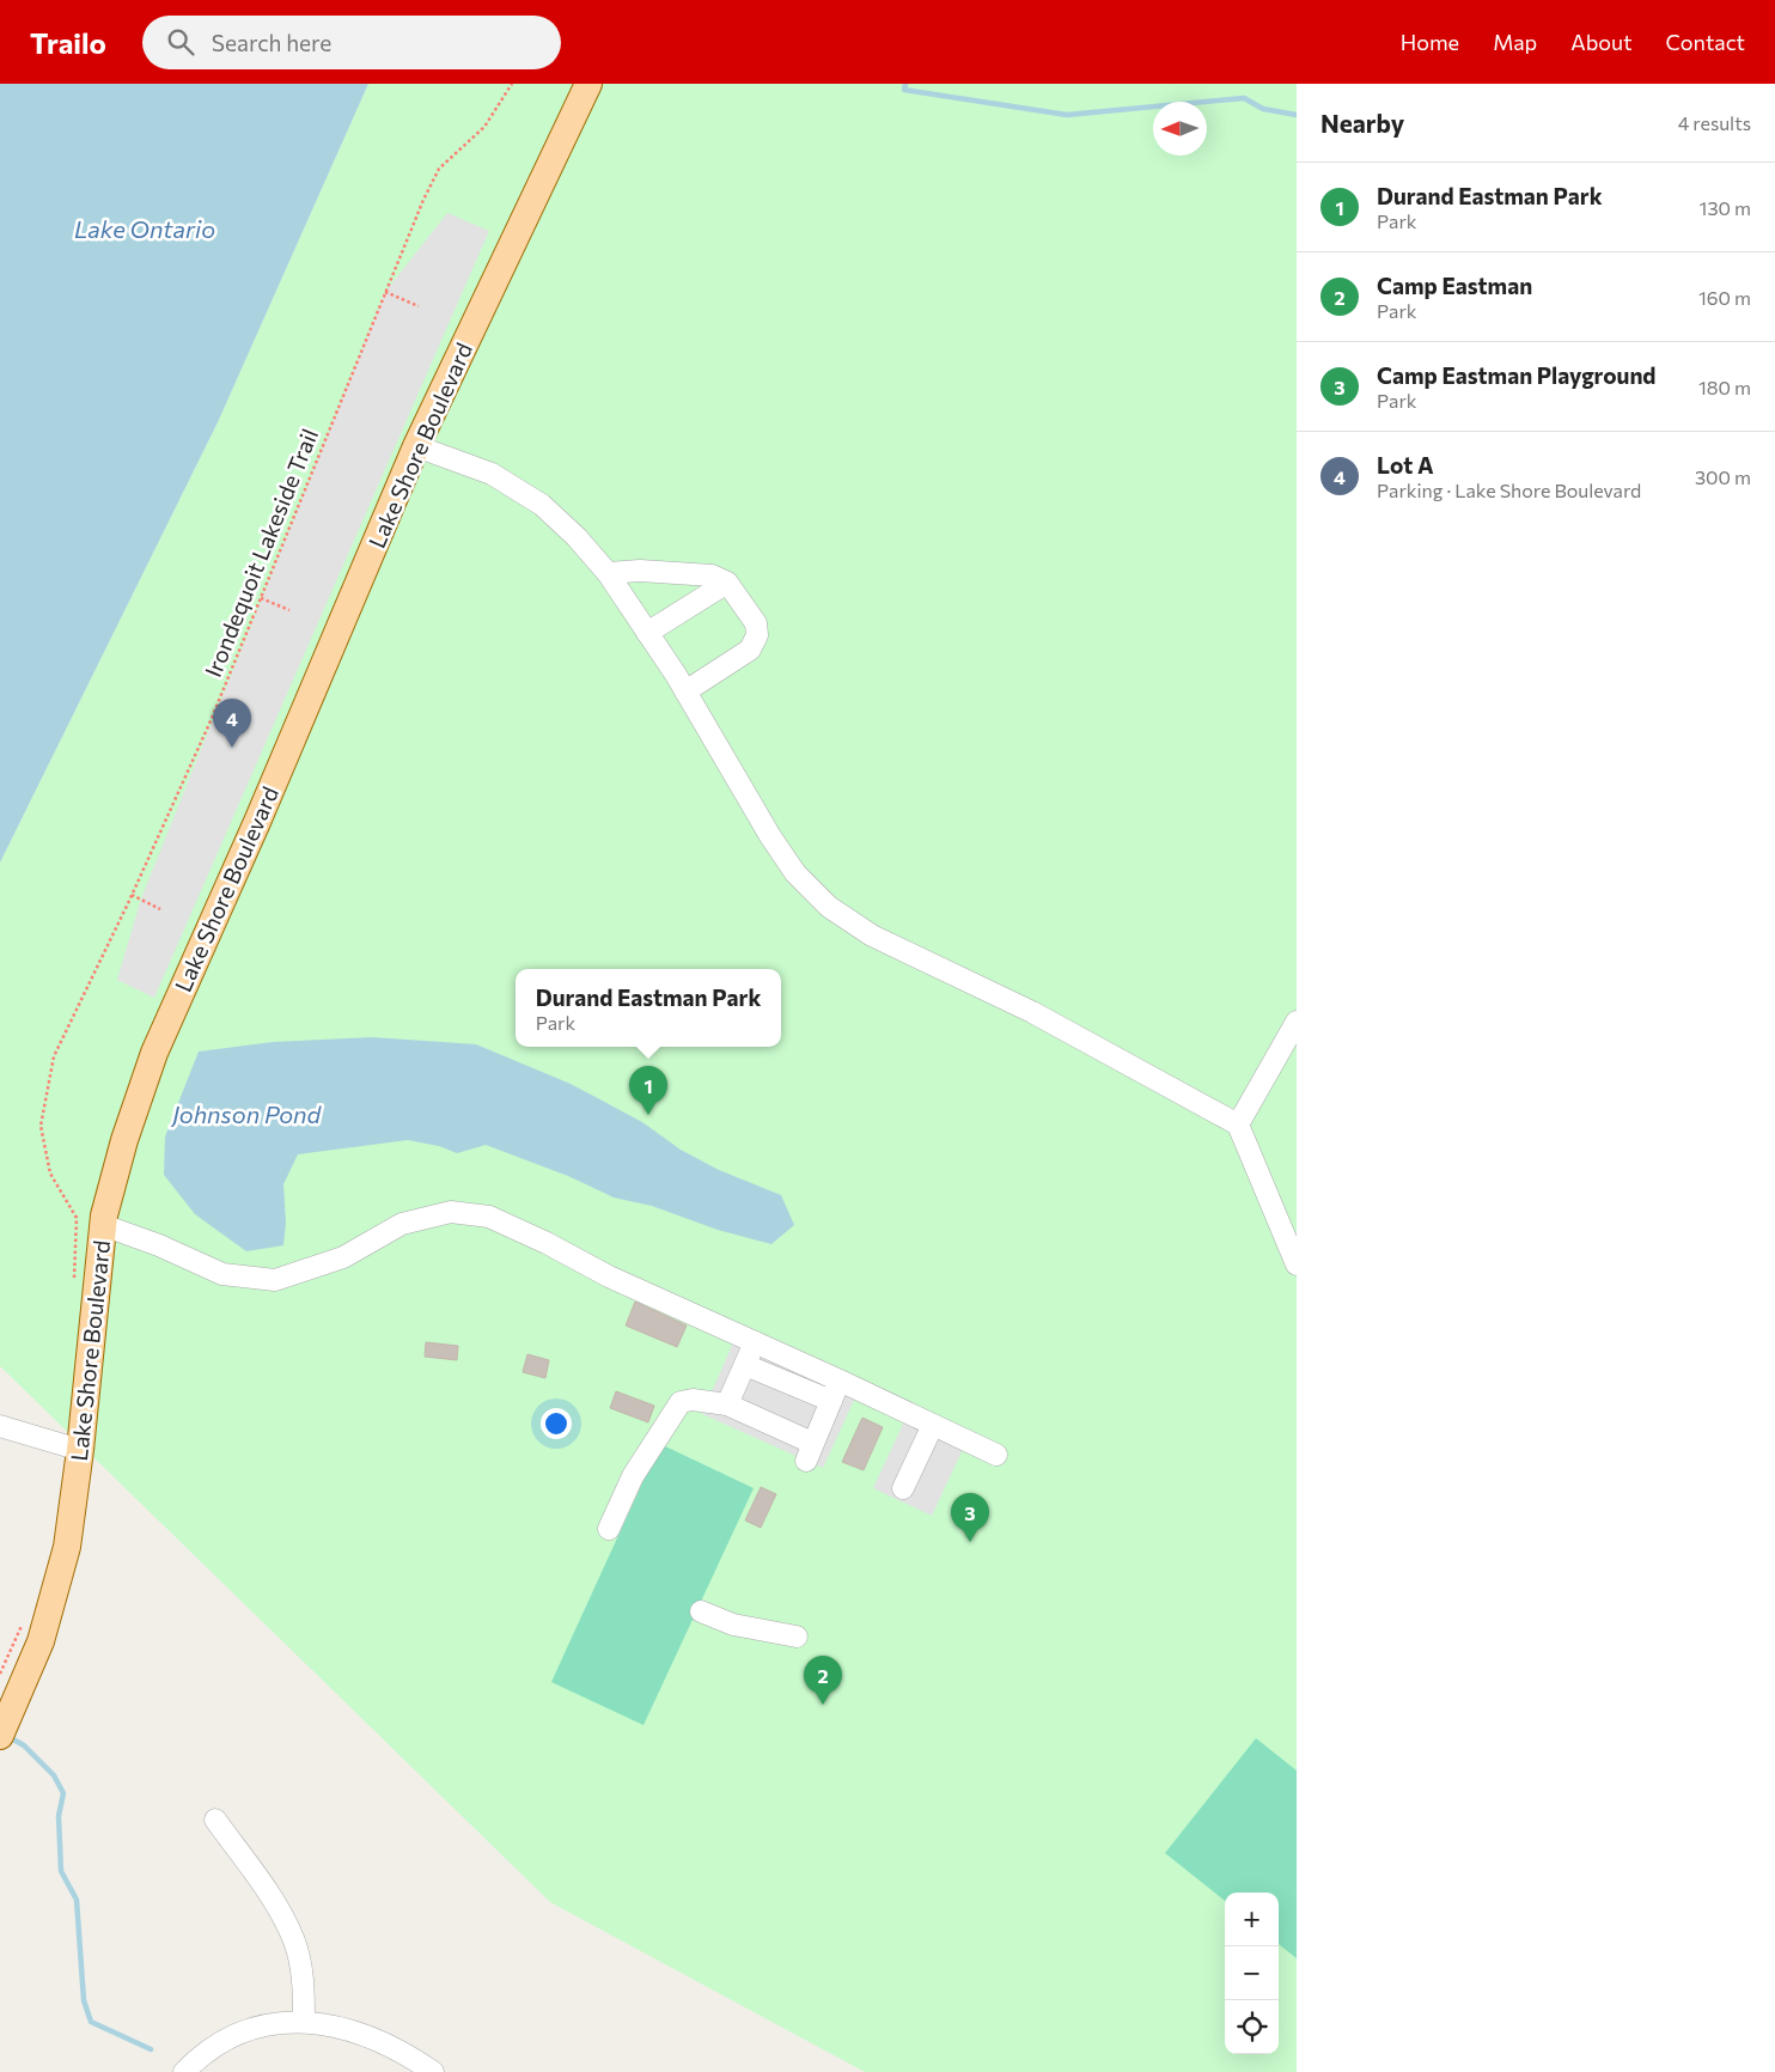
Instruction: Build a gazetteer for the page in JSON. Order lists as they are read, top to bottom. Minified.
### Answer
{"streets":{"main road":["Lake Shore Boulevard"],"path":["Irondequoit Lakeside Trail"]},"water":["Lake Ontario","Johnson Pond"],"north":"left","page":{"header":"Trailo","search":"Search here","nav":["Home","Map","About","Contact"],"heading":["Nearby","4 results"],"list":[{"mark":"1","name":"Durand Eastman Park","note":"Park","value":"130 m"},{"mark":"2","name":"Camp Eastman","note":"Park","value":"160 m"},{"mark":"3","name":"Camp Eastman Playground","note":"Park","value":"180 m"},{"mark":"4","name":"Lot A","note":"Parking · Lake Shore Boulevard","value":"300 m"}],"pins":["4","1","3","2"],"popup":["Durand Eastman Park","Park"],"map_buttons":["+","−"]}}
